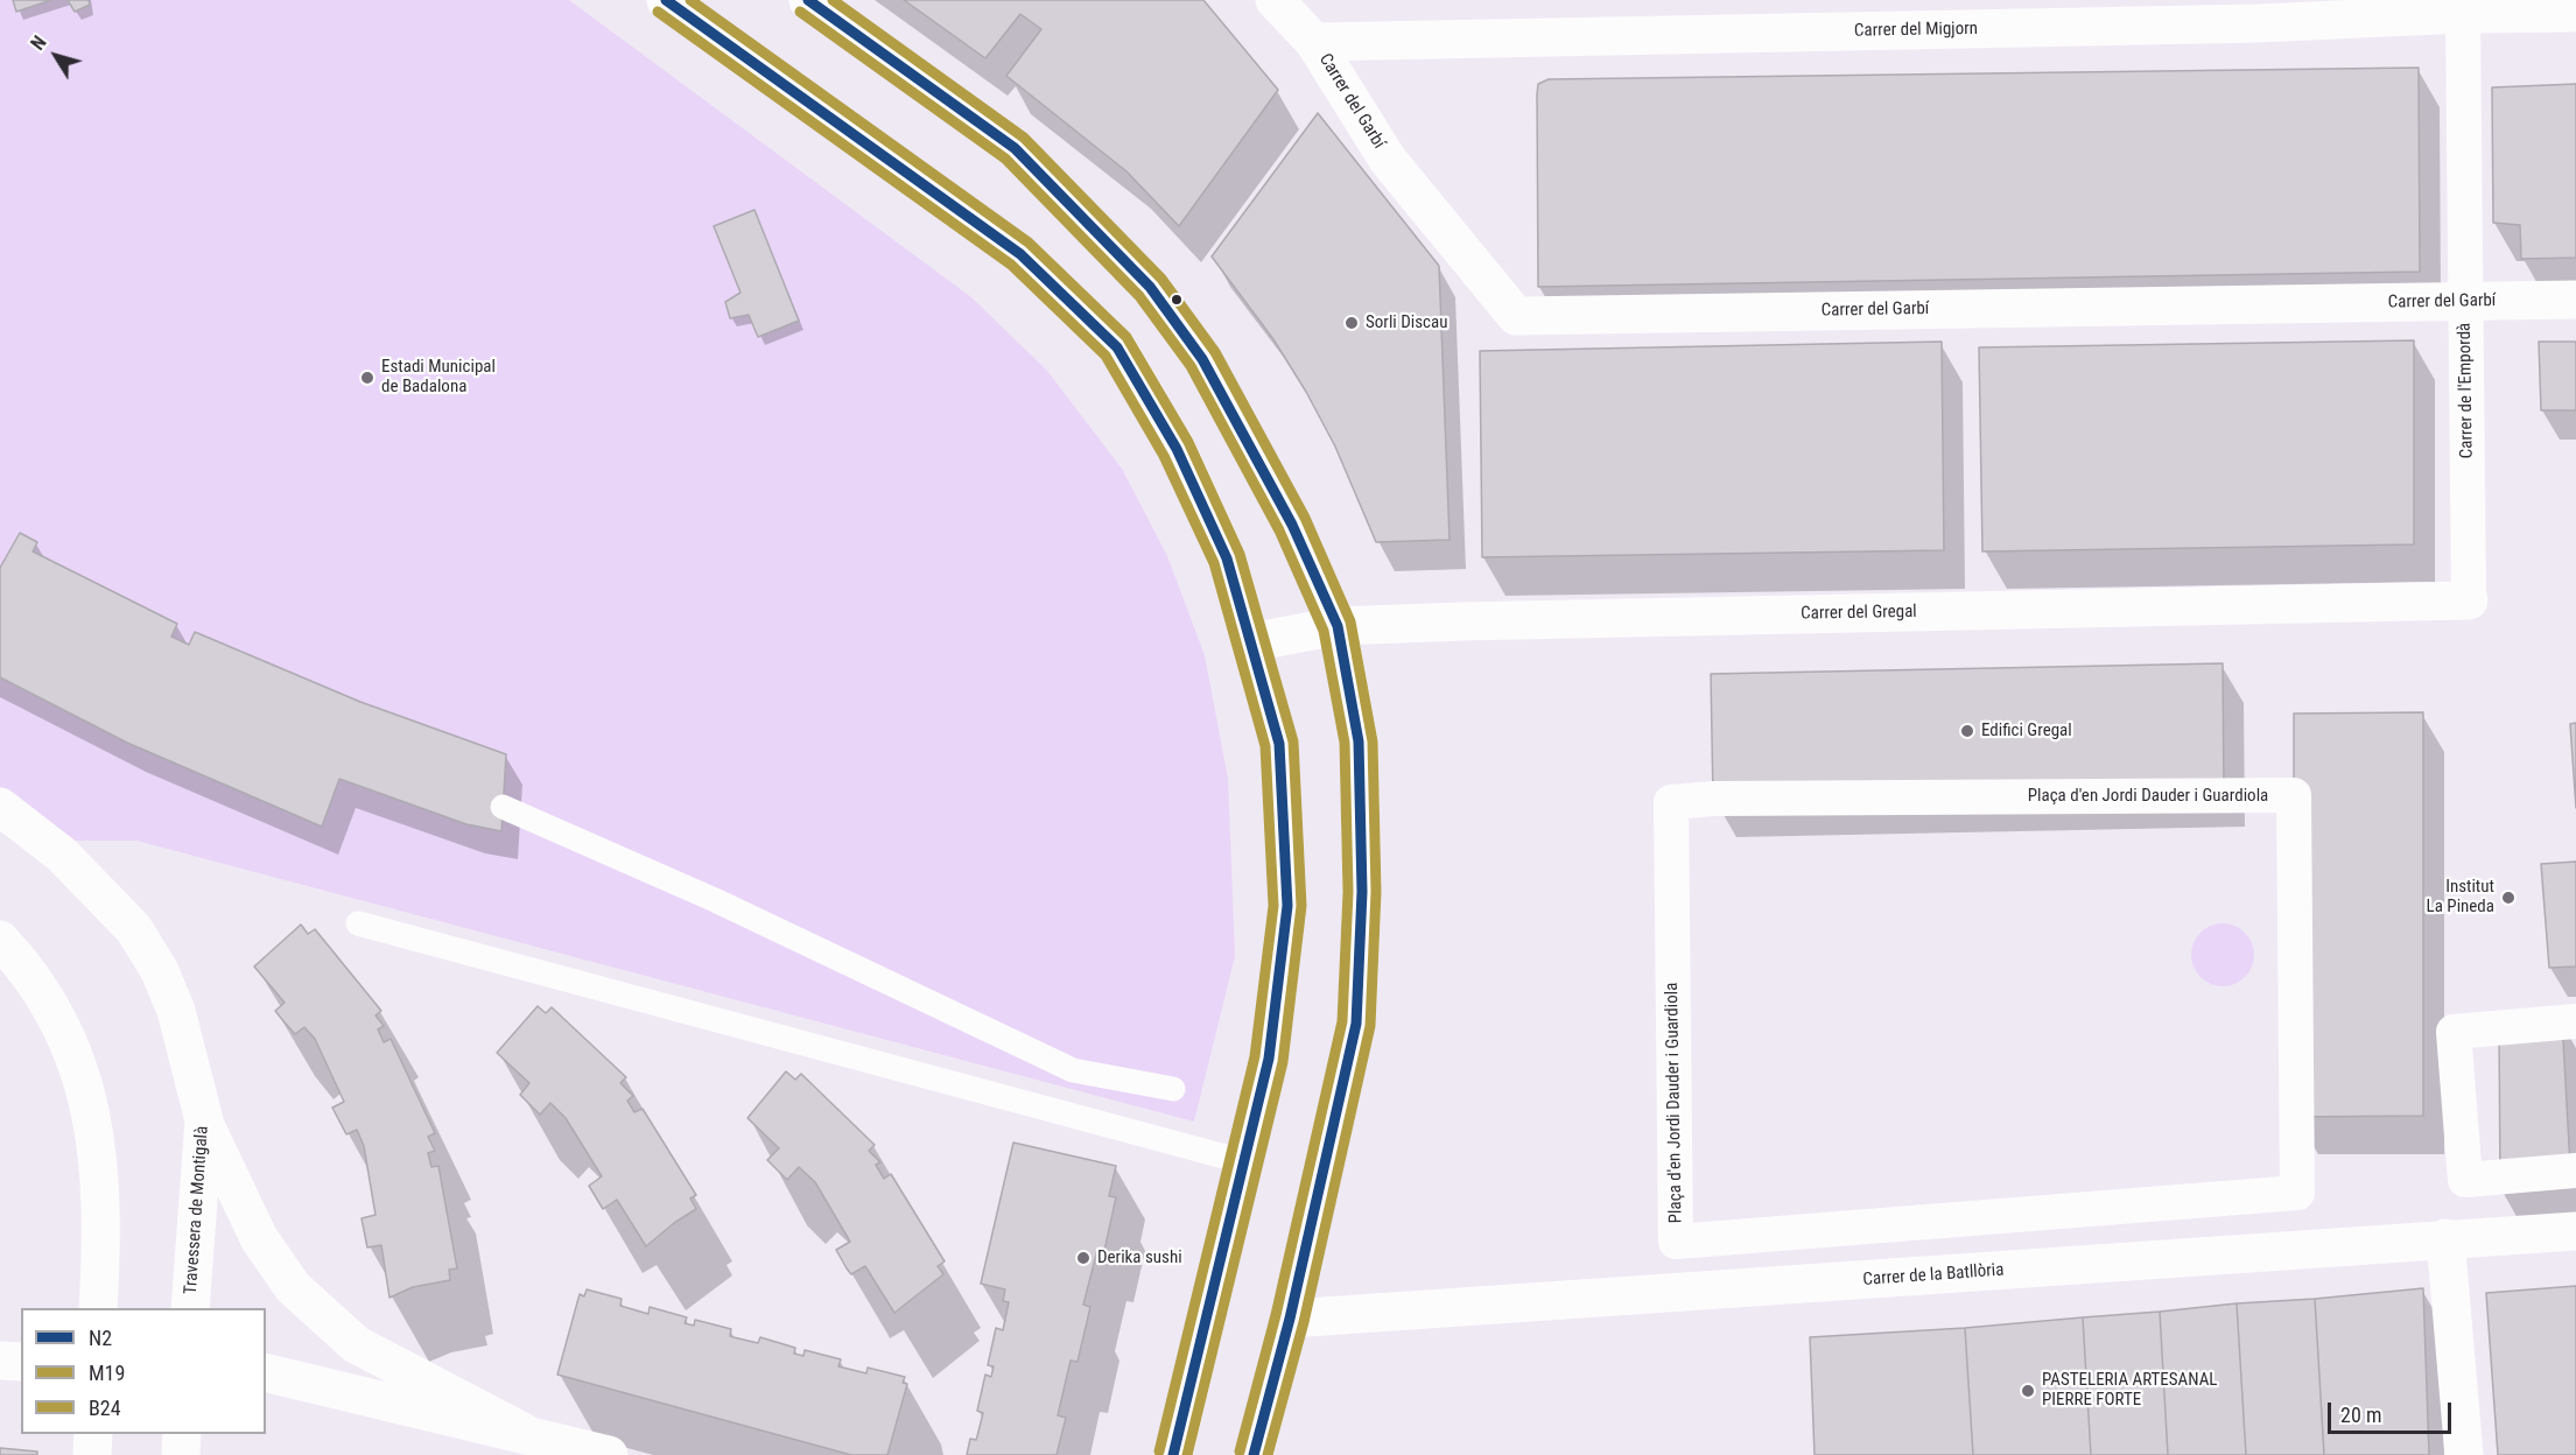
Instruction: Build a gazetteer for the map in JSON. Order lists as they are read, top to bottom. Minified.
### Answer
{"streets":{"street":["Carrer del Migjorn","Carrer del Garbí","Carrer de l'Empordà","Carrer del Gregal","Plaça d'en Jordi Dauder i Guardiola","Travessera de Montigalà","Carrer de la Batllòria"]},"crossings":[["Carrer del Migjorn","Carrer del Garbí"],["Carrer del Migjorn","Carrer de l'Empordà"],["Carrer del Garbí","Carrer de l'Empordà"],["Carrer de l'Empordà","Carrer del Gregal"]],"places":["Sorli Discau","Estadi Municipal de Badalona","Edifici Gregal","Institut La Pineda","Derika sushi","PASTELERIA ARTESANAL PIERRE FORTE"],"lines":["transit line N2","transit line B24","transit line M19"],"legend":["N2","M19","B24"],"scale_bar":"20 m","north":"top left"}
